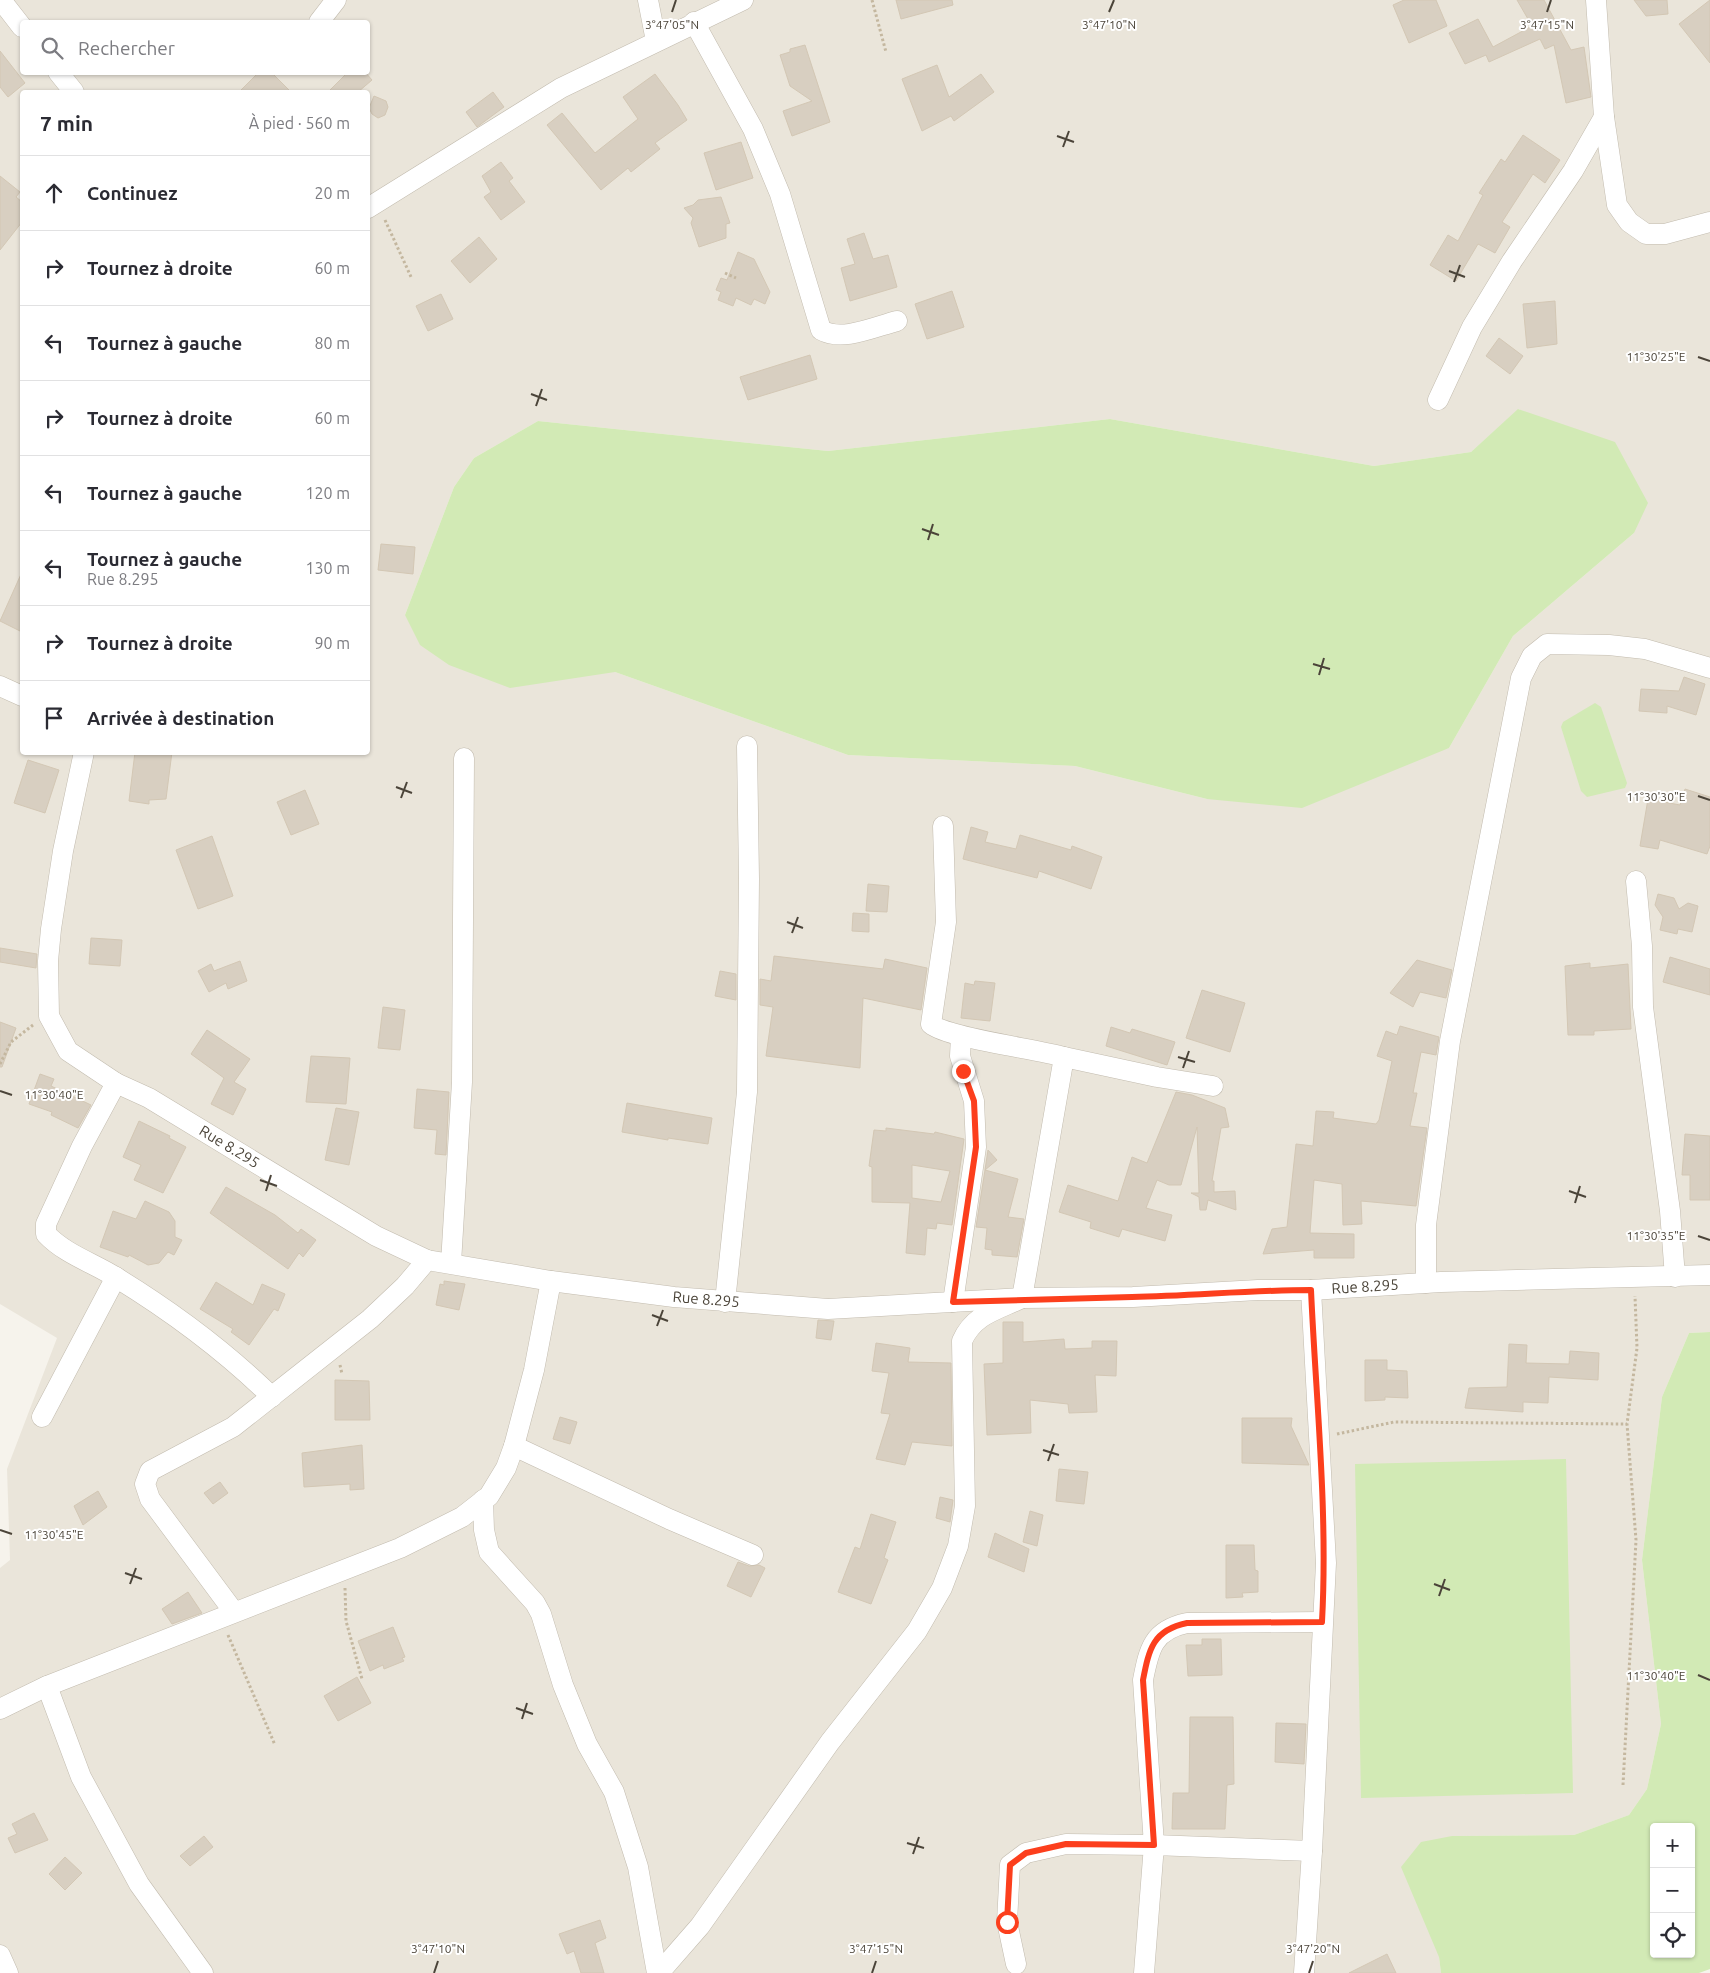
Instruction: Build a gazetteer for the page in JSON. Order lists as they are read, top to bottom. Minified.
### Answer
{"streets":{"street":["Rue 8.295"]},"page":{"search":"Rechercher","heading":["7 min","À pied · 560 m"],"list":[["Continuez","20 m"],["Tournez à droite","60 m"],["Tournez à gauche","80 m"],["Tournez à droite","60 m"],["Tournez à gauche","120 m"],["Tournez à gauche","Rue 8.295","130 m"],["Tournez à droite","90 m"],"Arrivée à destination"],"map_buttons":["+","−"]},"coordinates":["3°47'05\"N","3°47'10\"N","3°47'15\"N","11°30'25\"E","11°30'30\"E","11°30'40\"E","11°30'35\"E","11°30'45\"E","3°47'20\"N"]}
